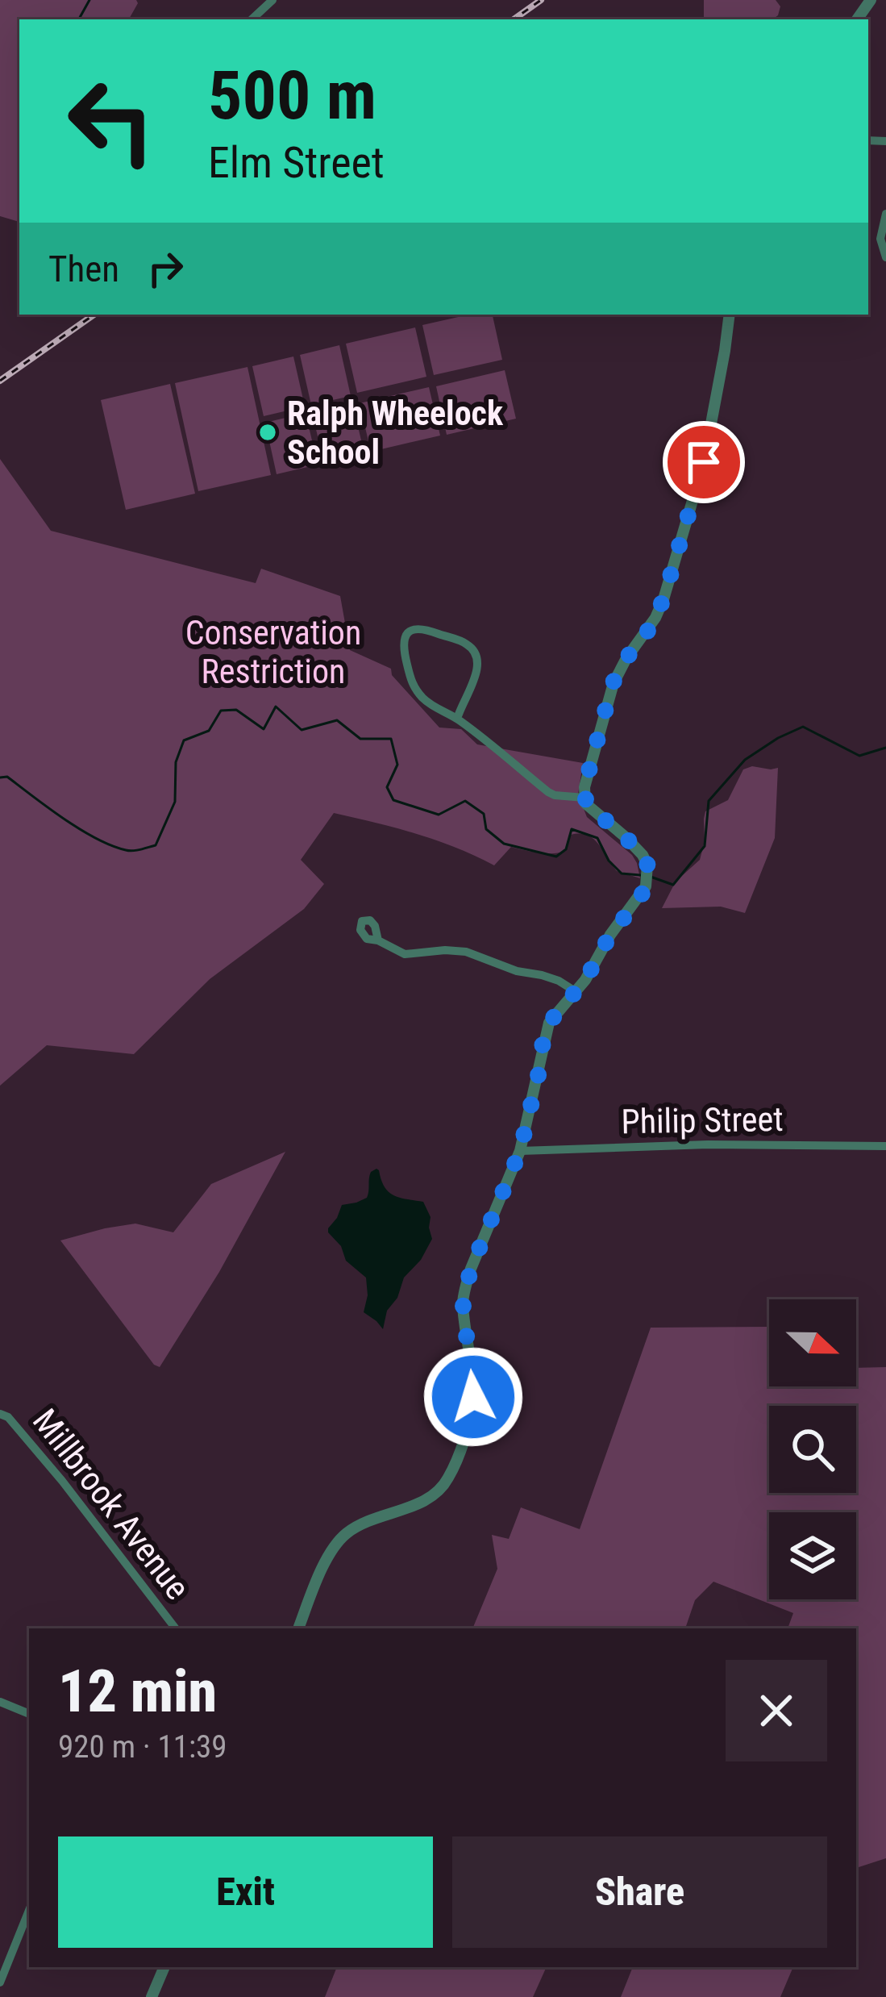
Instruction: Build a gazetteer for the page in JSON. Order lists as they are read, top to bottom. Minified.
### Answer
{"streets":{"street":["Philip Street","Millbrook Avenue"]},"parks":["Conservation Restriction"],"places":["Ralph Wheelock School"],"north":"right","page":{"turn":["500 m","Elm Street"],"then":"Then","heading":["12 min","920 m · 11:39"],"buttons":["Exit","Share"]}}
